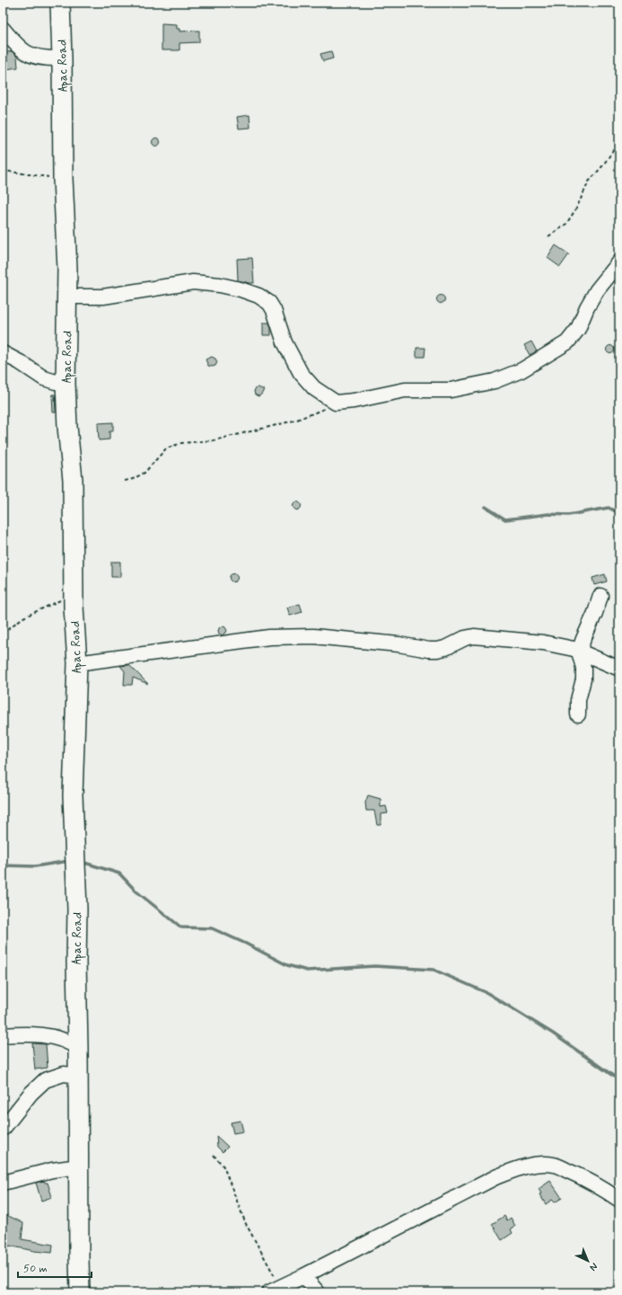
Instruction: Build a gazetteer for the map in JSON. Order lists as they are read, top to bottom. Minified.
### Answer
{"streets":{"main road":["Apac Road"]},"scale_bar":"50 m","north":"bottom right"}
